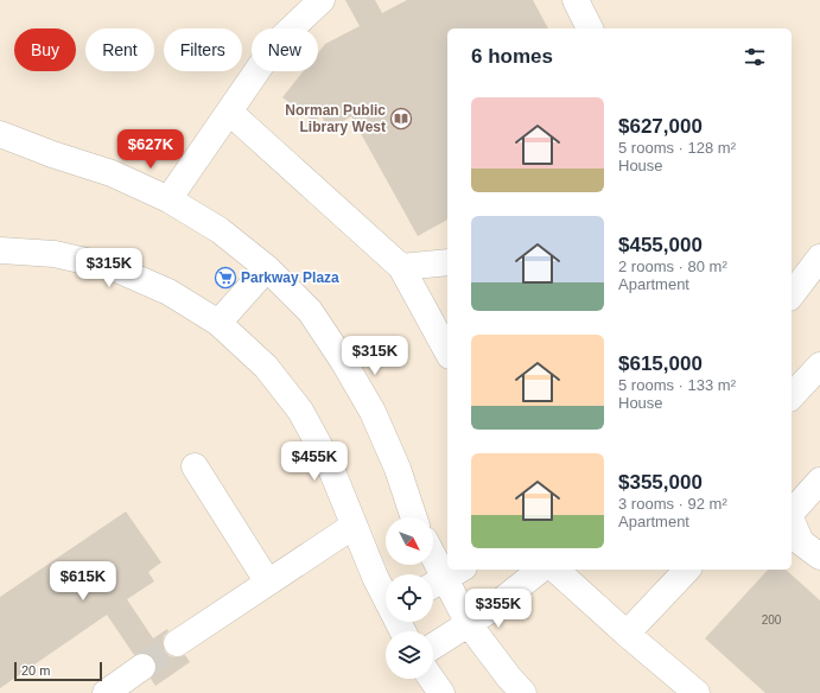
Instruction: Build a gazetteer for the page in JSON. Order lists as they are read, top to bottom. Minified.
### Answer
{"places":{"library":["Norman Public Library West"],"supermarket":["Parkway Plaza"]},"house_numbers":["200"],"scale_bar":"20 m","north":"bottom right","page":{"chip":["Buy","Rent","Filters","New"],"heading":"6 homes","list":[{"name":"$627,000","note":"5 rooms · 128 m² · House"},{"name":"$455,000","note":"2 rooms · 80 m² · Apartment"},{"name":"$615,000","note":"5 rooms · 133 m² · House"},{"name":"$355,000","note":"3 rooms · 92 m² · Apartment"}],"price":["$627K","$315K","$315K","$455K","$615K","$355K"],"scale":"20 m"}}
